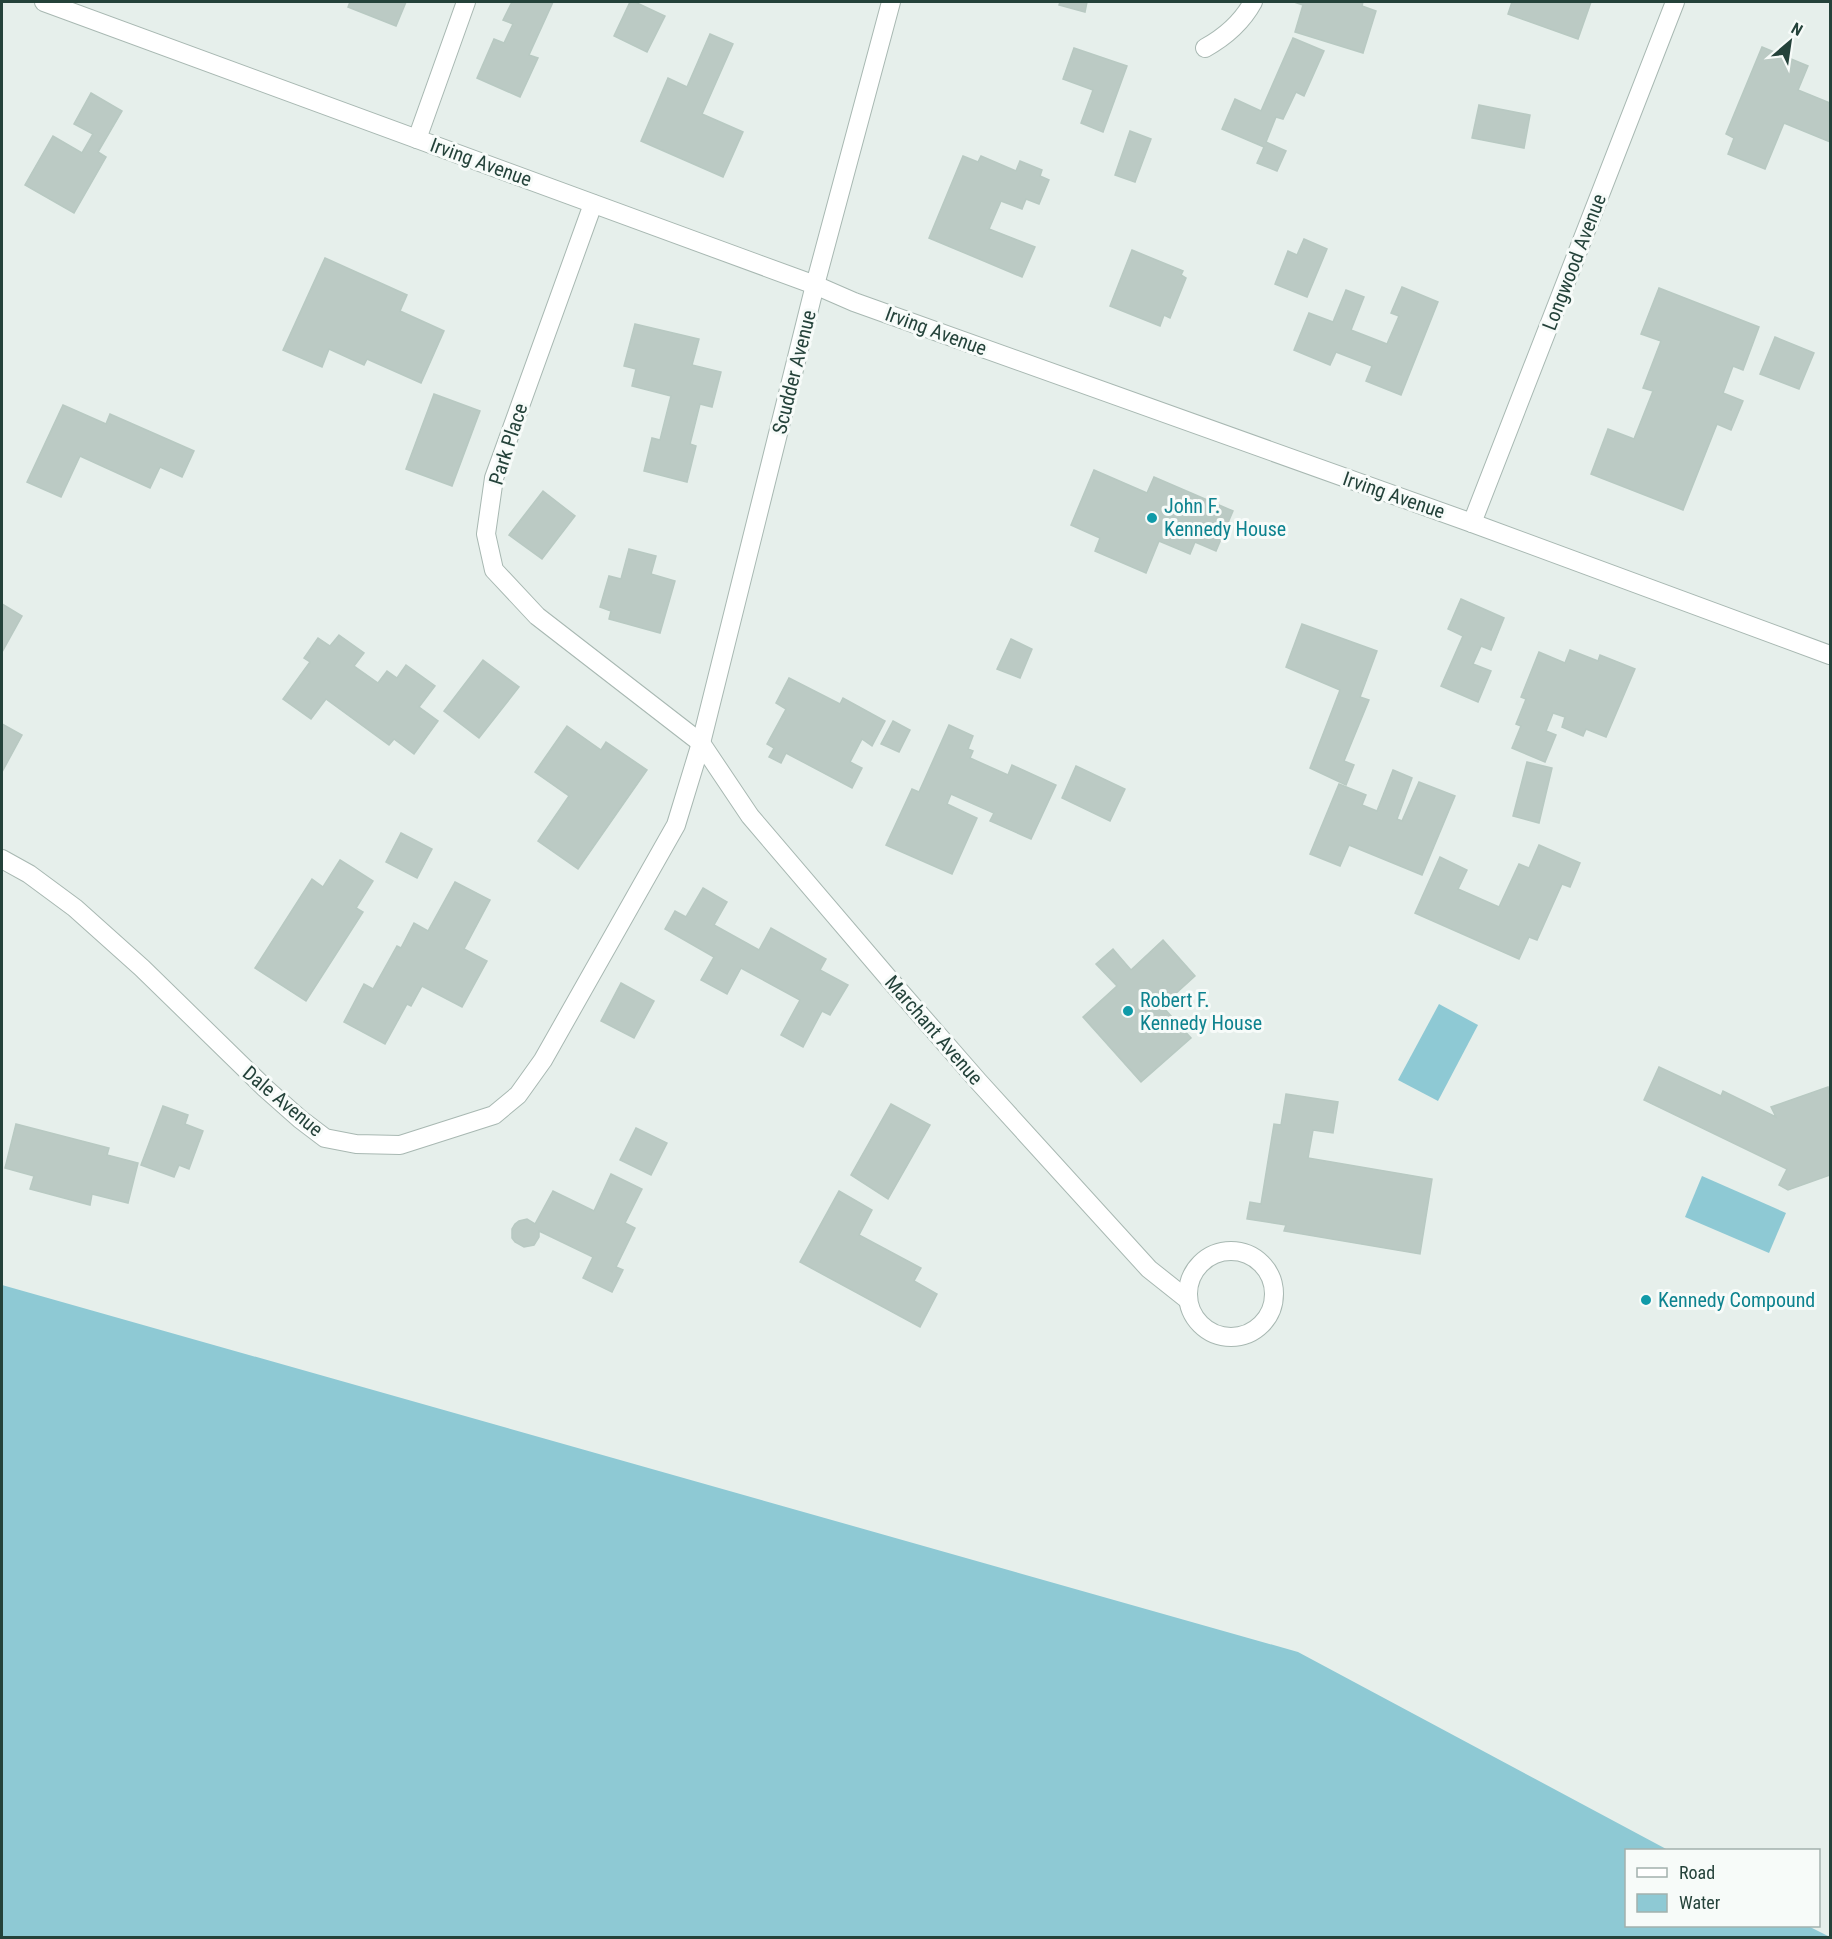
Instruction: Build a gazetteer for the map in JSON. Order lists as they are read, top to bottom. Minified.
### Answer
{"streets":{"street":["Irving Avenue","Longwood Avenue","Scudder Avenue","Park Place","Marchant Avenue","Dale Avenue"]},"crossings":[["Irving Avenue","Longwood Avenue"],["Irving Avenue","Scudder Avenue"],["Irving Avenue","Park Place"],["Scudder Avenue","Park Place"],["Scudder Avenue","Marchant Avenue"],["Scudder Avenue","Dale Avenue"],["Park Place","Marchant Avenue"],["Park Place","Dale Avenue"],["Marchant Avenue","Dale Avenue"]],"places":["John F. Kennedy House","Robert F. Kennedy House","Kennedy Compound"],"legend":["Road","Water"],"north":"top right"}
